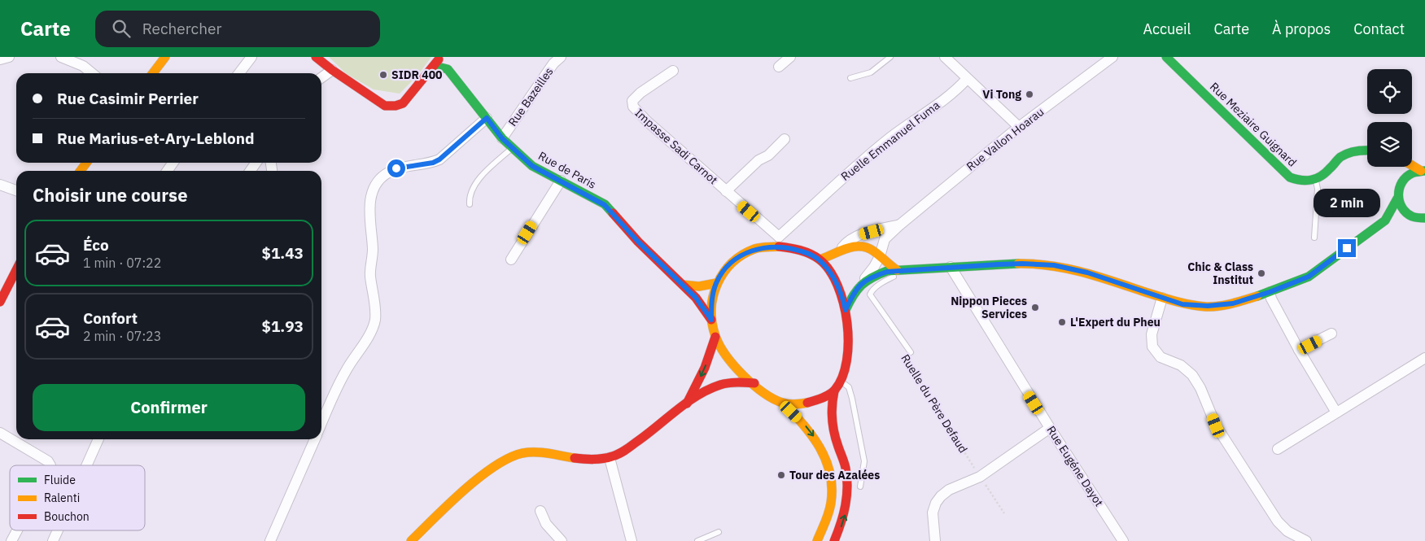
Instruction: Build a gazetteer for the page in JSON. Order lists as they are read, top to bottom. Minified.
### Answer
{"streets":{"main road":["Rue Meziaire Guignard","Rue de Paris"],"street":["Rue Bazeilles","Rue Vallon Hoarau","Ruelle Emmanuel Fuma","Impasse Sadi Carnot","Rue Eugéne Dayot"],"path":["Ruelle du Père Defaud"]},"crossings":[["Rue Bazeilles","Rue de Paris"],["Ruelle Emmanuel Fuma","Impasse Sadi Carnot"]],"places":["SIDR 400","Vi Tong","Chic & Class Institut","Nippon Pieces Services","L'Expert du Pheu","Tour des Azalées"],"legend":["Fluide","Ralenti","Bouchon"],"page":{"header":"Carte","search":"Rechercher","nav":["Accueil","Carte","À propos","Contact"],"banner":["Rue Casimir Perrier","Rue Marius-et-Ary-Leblond"],"heading":"Choisir une course","bubble":"2 min","list":[{"name":"Éco","note":"1 min · 07:22","value":"$1.43"},{"name":"Confort","note":"2 min · 07:23","value":"$1.93"}],"buttons":"Confirmer"}}
